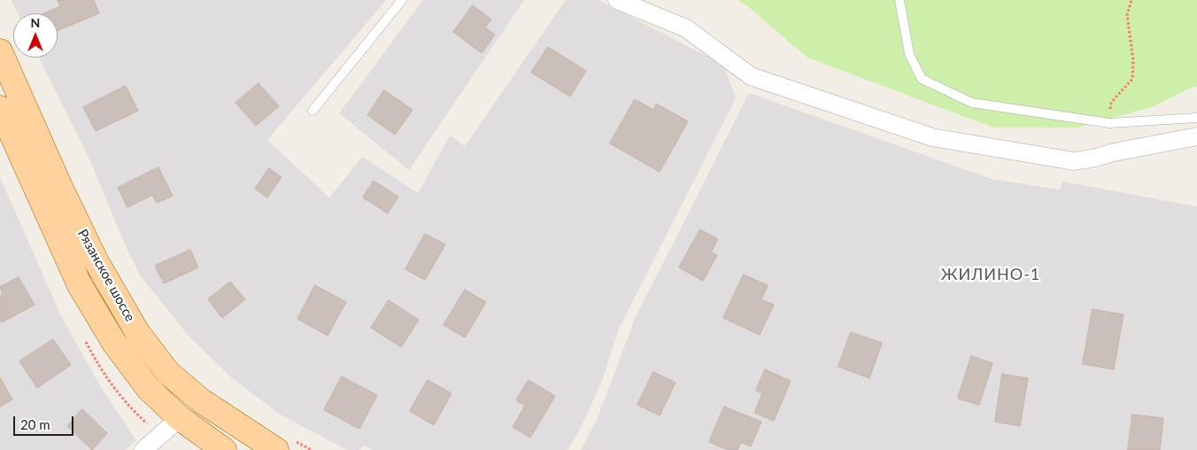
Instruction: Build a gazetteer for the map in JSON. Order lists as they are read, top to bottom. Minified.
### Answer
{"streets":{"main road":["Рязанское шоссе"]},"districts":["ЖИЛИНО-1"],"scale_bar":"20 m","north":"top"}
